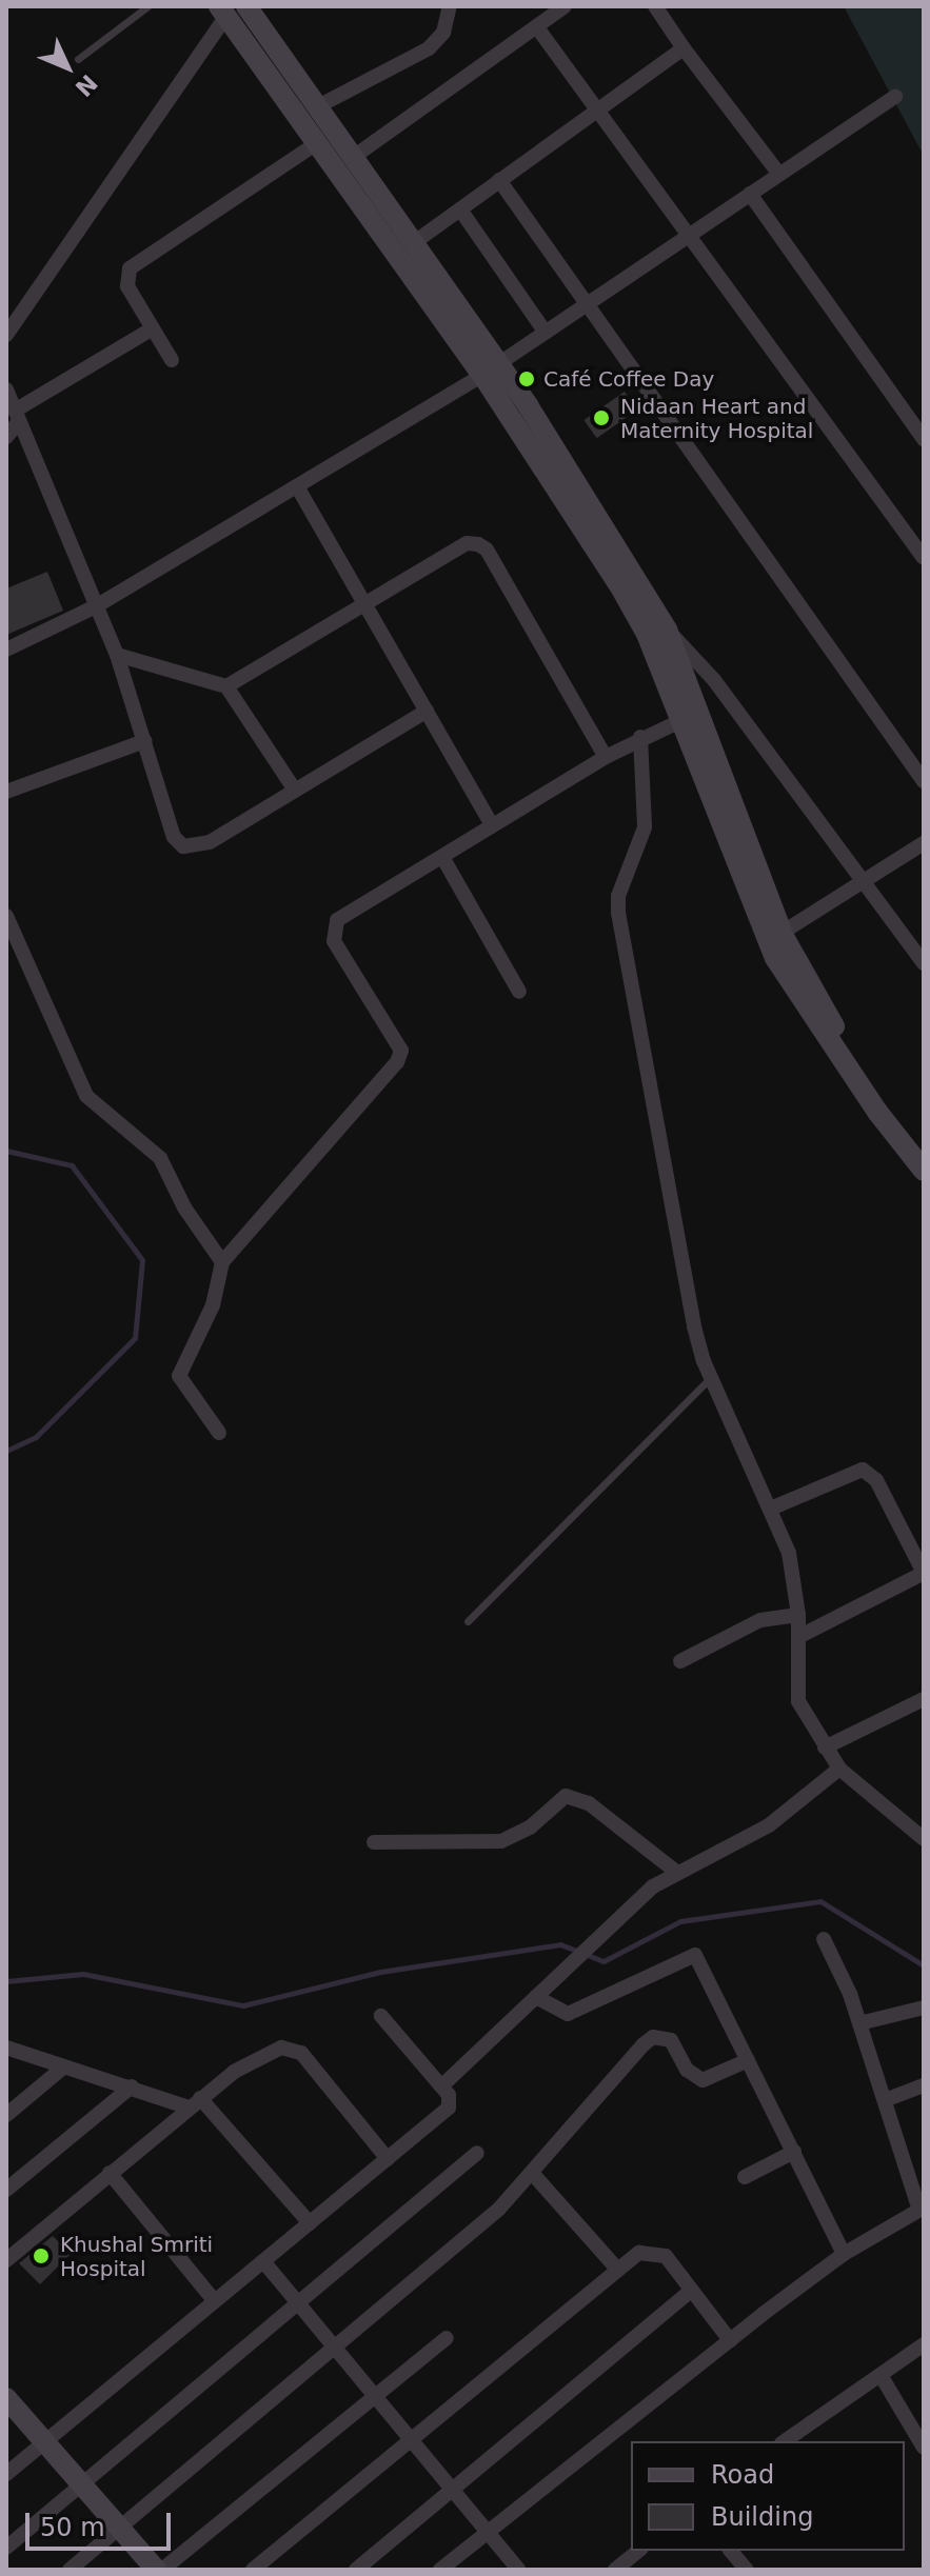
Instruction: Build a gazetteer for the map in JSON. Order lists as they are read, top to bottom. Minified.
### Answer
{"places":["Café Coffee Day","Nidaan Heart and Maternity Hospital","Khushal Smriti Hospital"],"legend":["Road","Building"],"scale_bar":"50 m","north":"bottom right"}
